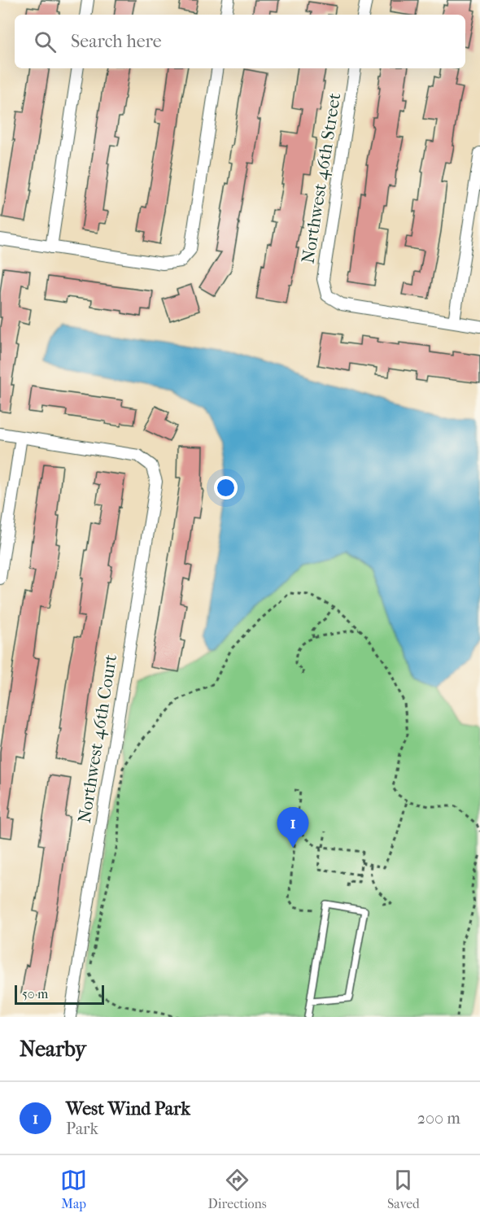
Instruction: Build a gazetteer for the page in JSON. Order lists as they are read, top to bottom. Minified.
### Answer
{"streets":{"street":["Northwest 46th Street","Northwest 46th Court"]},"scale_bar":"50 m","page":{"search":"Search here","pins":"1","scale":"50 m","heading":"Nearby","list":[{"mark":"1","name":"West Wind Park","note":"Park","value":"200 m"}],"nav":["Map","Directions","Saved"]}}
